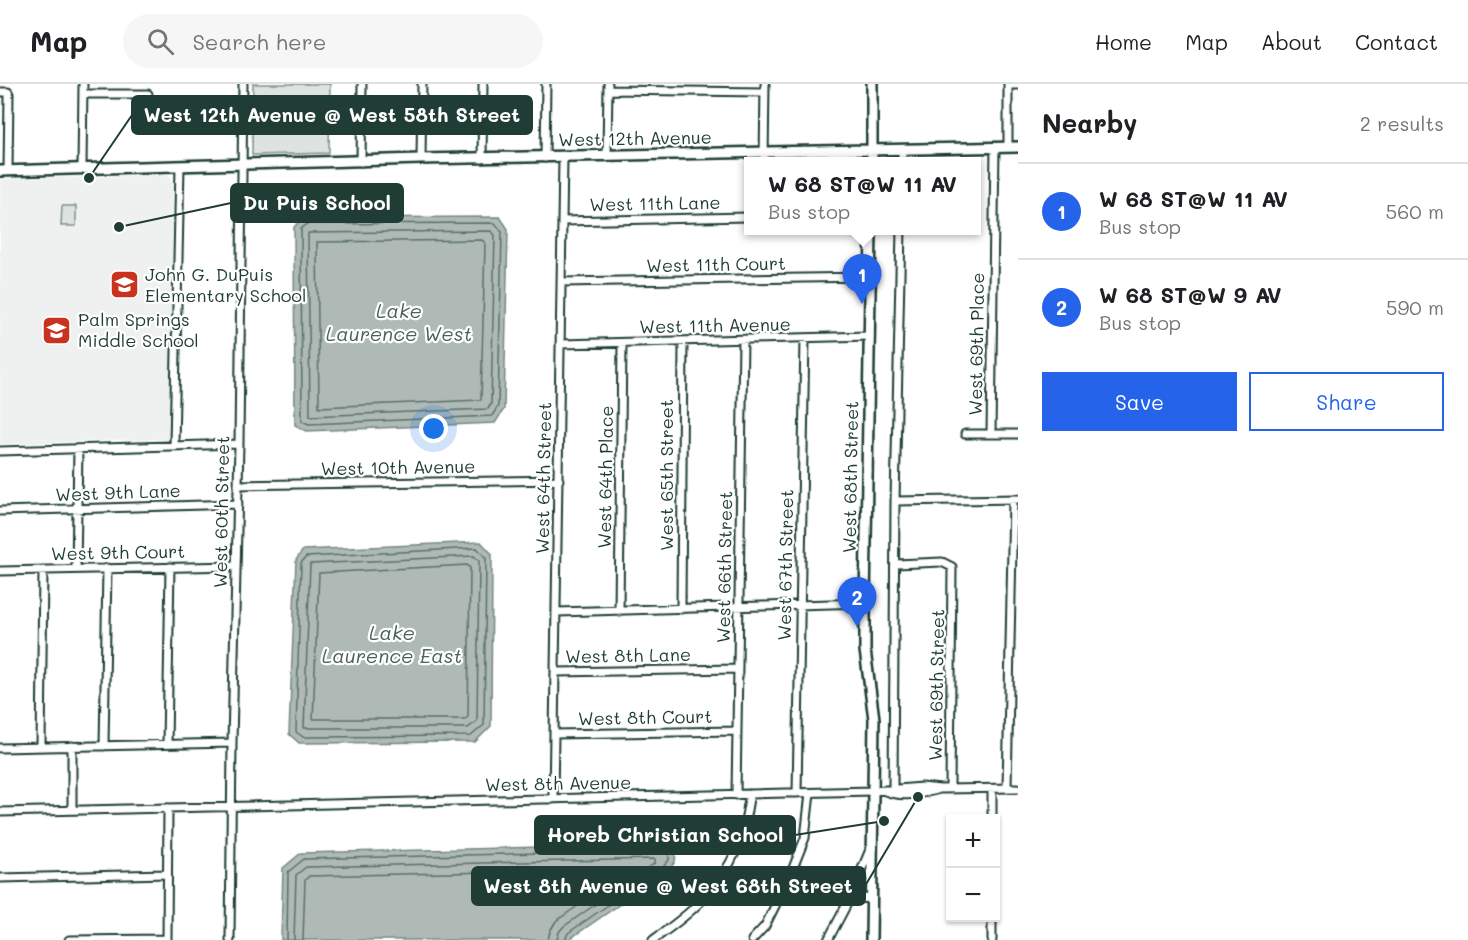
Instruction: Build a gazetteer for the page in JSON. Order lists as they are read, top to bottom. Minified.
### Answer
{"streets":{"main road":["West 12th Avenue","West 68th Street"],"street":["West 11th Lane","West 11th Court","West 11th Avenue","West 69th Place","West 10th Avenue","West 65th Street","West 64th Place","West 64th Street","West 9th Lane","West 60th Street","West 9th Court","West 67th Street","West 66th Street","West 8th Lane","West 69th Street","West 8th Court","West 8th Avenue"]},"crossings":[["West 12th Avenue","West 69th Place"],["West 12th Avenue","West 64th Street"],["West 12th Avenue","West 60th Street"],["West 11th Lane","West 64th Street"],["West 11th Court","West 68th Street"],["West 11th Court","West 64th Street"],["West 11th Avenue","West 65th Street"],["West 11th Avenue","West 64th Place"],["West 11th Avenue","West 68th Street"],["West 11th Avenue","West 64th Street"],["West 11th Avenue","West 67th Street"],["West 11th Avenue","West 66th Street"],["West 10th Avenue","West 64th Street"],["West 10th Avenue","West 60th Street"],["West 68th Street","West 8th Avenue"],["West 64th Street","West 8th Lane"],["West 64th Street","West 8th Court"],["West 64th Street","West 8th Avenue"],["West 9th Lane","West 60th Street"],["West 60th Street","West 9th Court"],["West 60th Street","West 8th Avenue"],["West 67th Street","West 8th Avenue"],["West 66th Street","West 8th Lane"],["West 66th Street","West 8th Court"],["West 66th Street","West 8th Avenue"],["West 69th Street","West 8th Avenue"]],"water":["Lake Laurence West","Lake Laurence East"],"places":{"other":["West 12th Avenue @ West 58th Street","Du Puis School","West 8th Avenue @ West 68th Street","Horeb Christian School"],"school or university":["John G. DuPuis Elementary School","Palm Springs Middle School"]},"page":{"header":"Map","search":"Search here","nav":["Home","Map","About","Contact"],"heading":["Nearby","2 results"],"popup":["W 68 ST@W 11 AV","Bus stop"],"list":[{"mark":"1","name":"W 68 ST@W 11 AV","note":"Bus stop","value":"560 m"},{"mark":"2","name":"W 68 ST@W 9 AV","note":"Bus stop","value":"590 m"}],"pins":["1","2"],"buttons":["Save","Share"],"map_buttons":["+","−"]}}
